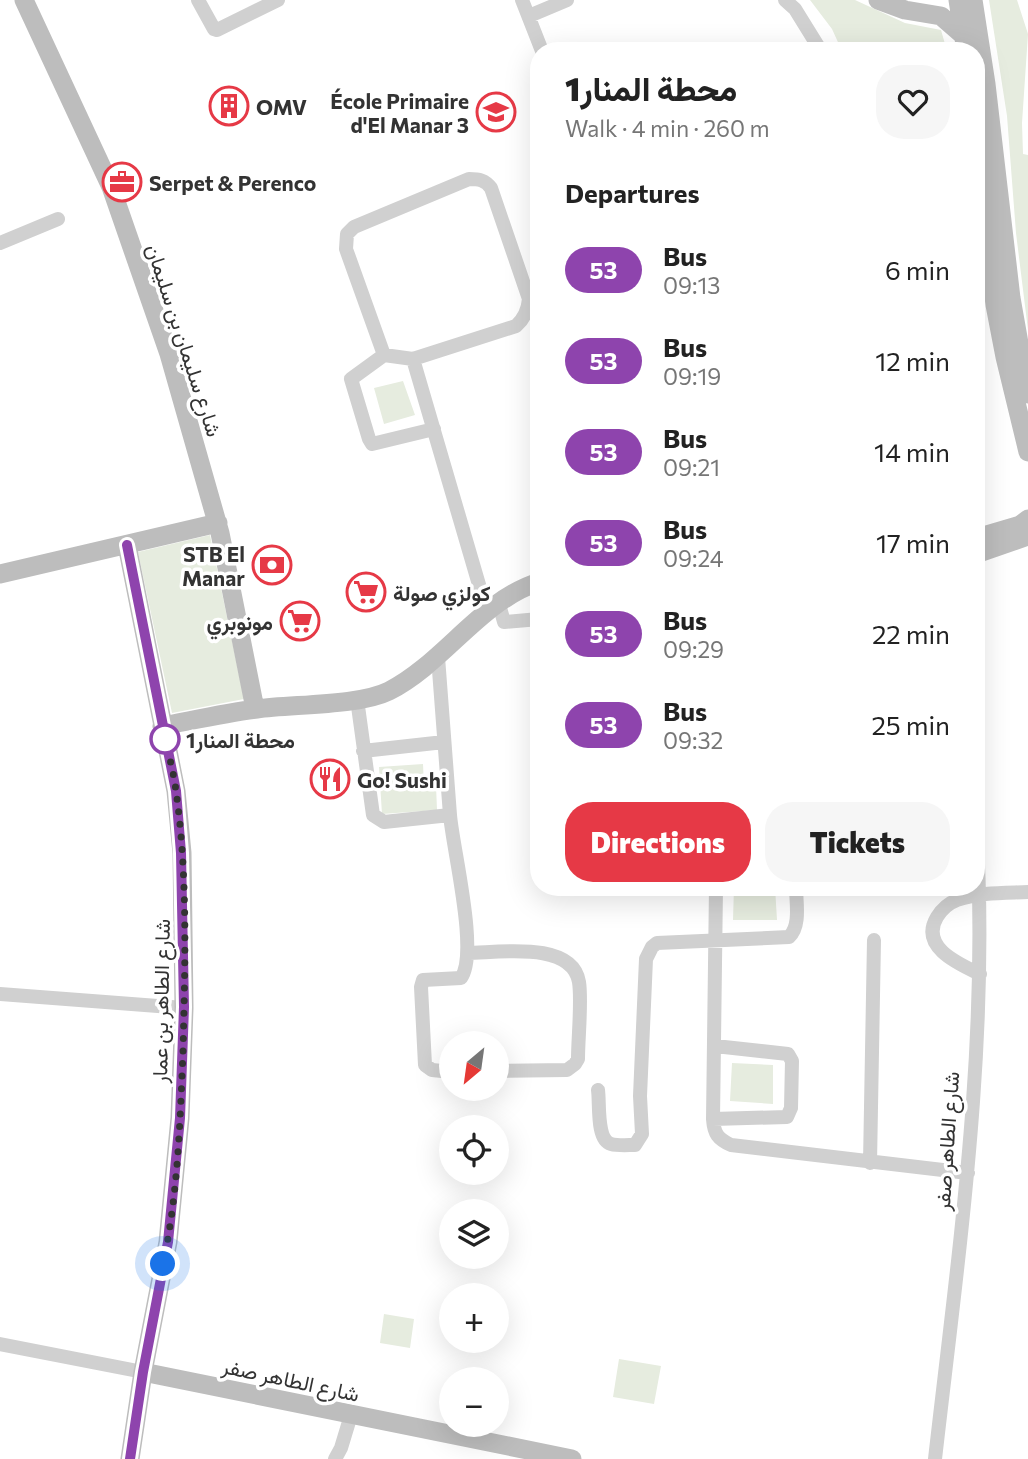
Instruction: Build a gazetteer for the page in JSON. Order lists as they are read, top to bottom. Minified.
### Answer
{"streets":{"street":["شارع سليمان بن سليمان","شارع الطاهر بن عمار","شارع الطاهر صفر"]},"crossings":[["شارع الطاهر بن عمار","شارع الطاهر صفر"]],"places":{"building":["OMV"],"school or university":["École Primaire d'El Manar 3"],"office":["Serpet & Perenco"],"bank":["STB El Manar"],"supermarket":["كولزي صولة","مونوبري"],"other":["محطة المنار1"],"restaurant":["Go! Sushi"]},"lines":["bus line 53"],"north":"bottom left","page":{"heading":[["محطة المنار1","Walk · 4 min · 260 m"],"Departures"],"list":[{"mark":"53","name":"Bus","note":"09:13","value":"6 min"},{"mark":"53","name":"Bus","note":"09:19","value":"12 min"},{"mark":"53","name":"Bus","note":"09:21","value":"14 min"},{"mark":"53","name":"Bus","note":"09:24","value":"17 min"},{"mark":"53","name":"Bus","note":"09:29","value":"22 min"},{"mark":"53","name":"Bus","note":"09:32","value":"25 min"}],"buttons":["Directions","Tickets"],"map_buttons":["+","−"]}}
